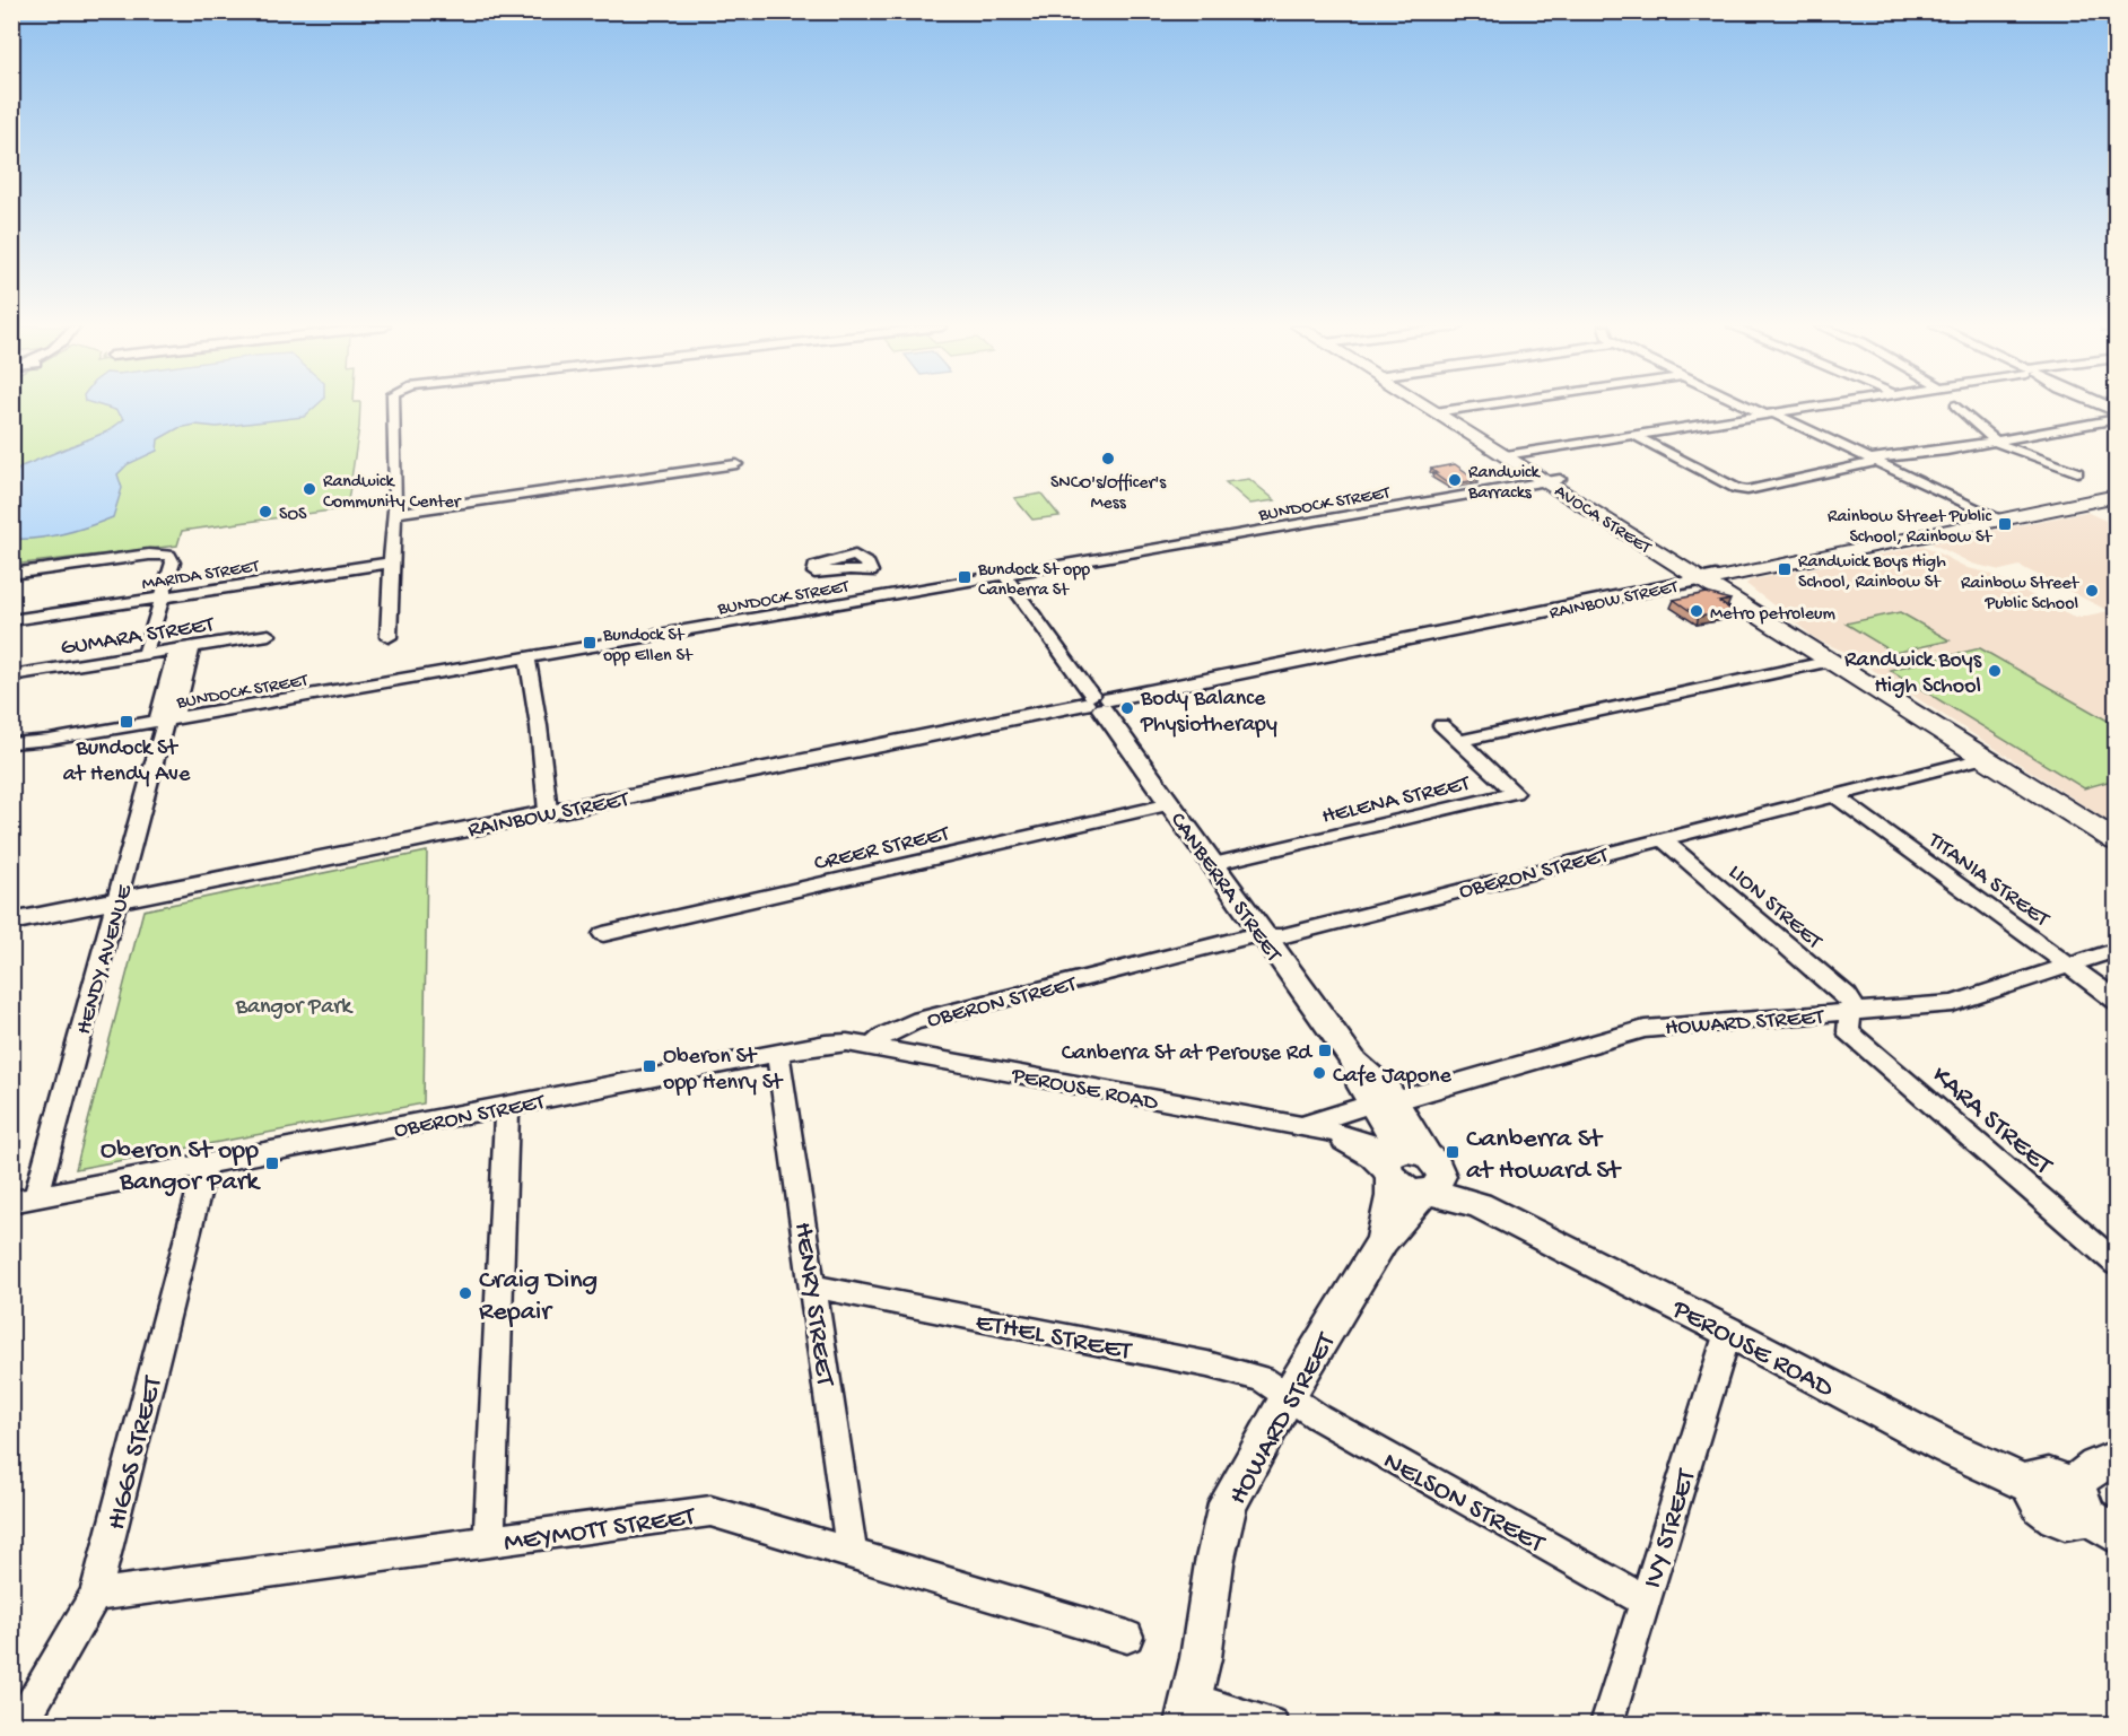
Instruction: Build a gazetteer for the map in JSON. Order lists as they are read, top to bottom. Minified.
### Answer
{"streets":{"main road":["AVOCA STREET","RAINBOW STREET"],"street":["BUNDOCK STREET","MARIDA STREET","GUMARA STREET","HELENA STREET","CREER STREET","OBERON STREET","TITANIA STREET","CANBERRA STREET","LION STREET","HENDY AVENUE","HOWARD STREET","PEROUSE ROAD","KARA STREET","HENRY STREET","ETHEL STREET","HIGGS STREET","NELSON STREET","MEYMOTT STREET","IVY STREET"]},"crossings":[["BUNDOCK STREET","AVOCA STREET"],["BUNDOCK STREET","CANBERRA STREET"],["BUNDOCK STREET","HENDY AVENUE"],["AVOCA STREET","RAINBOW STREET"],["AVOCA STREET","HELENA STREET"],["AVOCA STREET","OBERON STREET"],["RAINBOW STREET","CANBERRA STREET"],["RAINBOW STREET","HENDY AVENUE"],["GUMARA STREET","HENDY AVENUE"],["HELENA STREET","CANBERRA STREET"],["CREER STREET","CANBERRA STREET"],["OBERON STREET","TITANIA STREET"],["OBERON STREET","CANBERRA STREET"],["OBERON STREET","LION STREET"],["OBERON STREET","HENDY AVENUE"],["OBERON STREET","PEROUSE ROAD"],["OBERON STREET","HENRY STREET"],["OBERON STREET","HIGGS STREET"],["TITANIA STREET","HOWARD STREET"],["CANBERRA STREET","HOWARD STREET"],["CANBERRA STREET","PEROUSE ROAD"],["LION STREET","HOWARD STREET"],["LION STREET","KARA STREET"],["HOWARD STREET","PEROUSE ROAD"],["HOWARD STREET","KARA STREET"],["HOWARD STREET","ETHEL STREET"],["HOWARD STREET","NELSON STREET"],["PEROUSE ROAD","IVY STREET"],["HENRY STREET","ETHEL STREET"],["HENRY STREET","MEYMOTT STREET"],["ETHEL STREET","NELSON STREET"],["HIGGS STREET","MEYMOTT STREET"],["NELSON STREET","IVY STREET"]],"parks":["Bangor Park"],"places":{"other":["SNCO's/Officer's Mess","Randwick Barracks","Randwick Community Center","SOS","Rainbow Street Public School","Metro petroleum","Randwick Boys High School","Body Balance Physiotherapy","Cafe Japone","Craig Ding Repair"],"transit":["Rainbow Street Public School, Rainbow St","Randwick Boys High School, Rainbow St","Bundock St opp Canberra St","Bundock St opp Ellen St","Bundock St at Hendy Ave","Canberra St at Perouse Rd","Oberon St opp Henry St","Canberra St at Howard St","Oberon St opp Bangor Park"]}}
